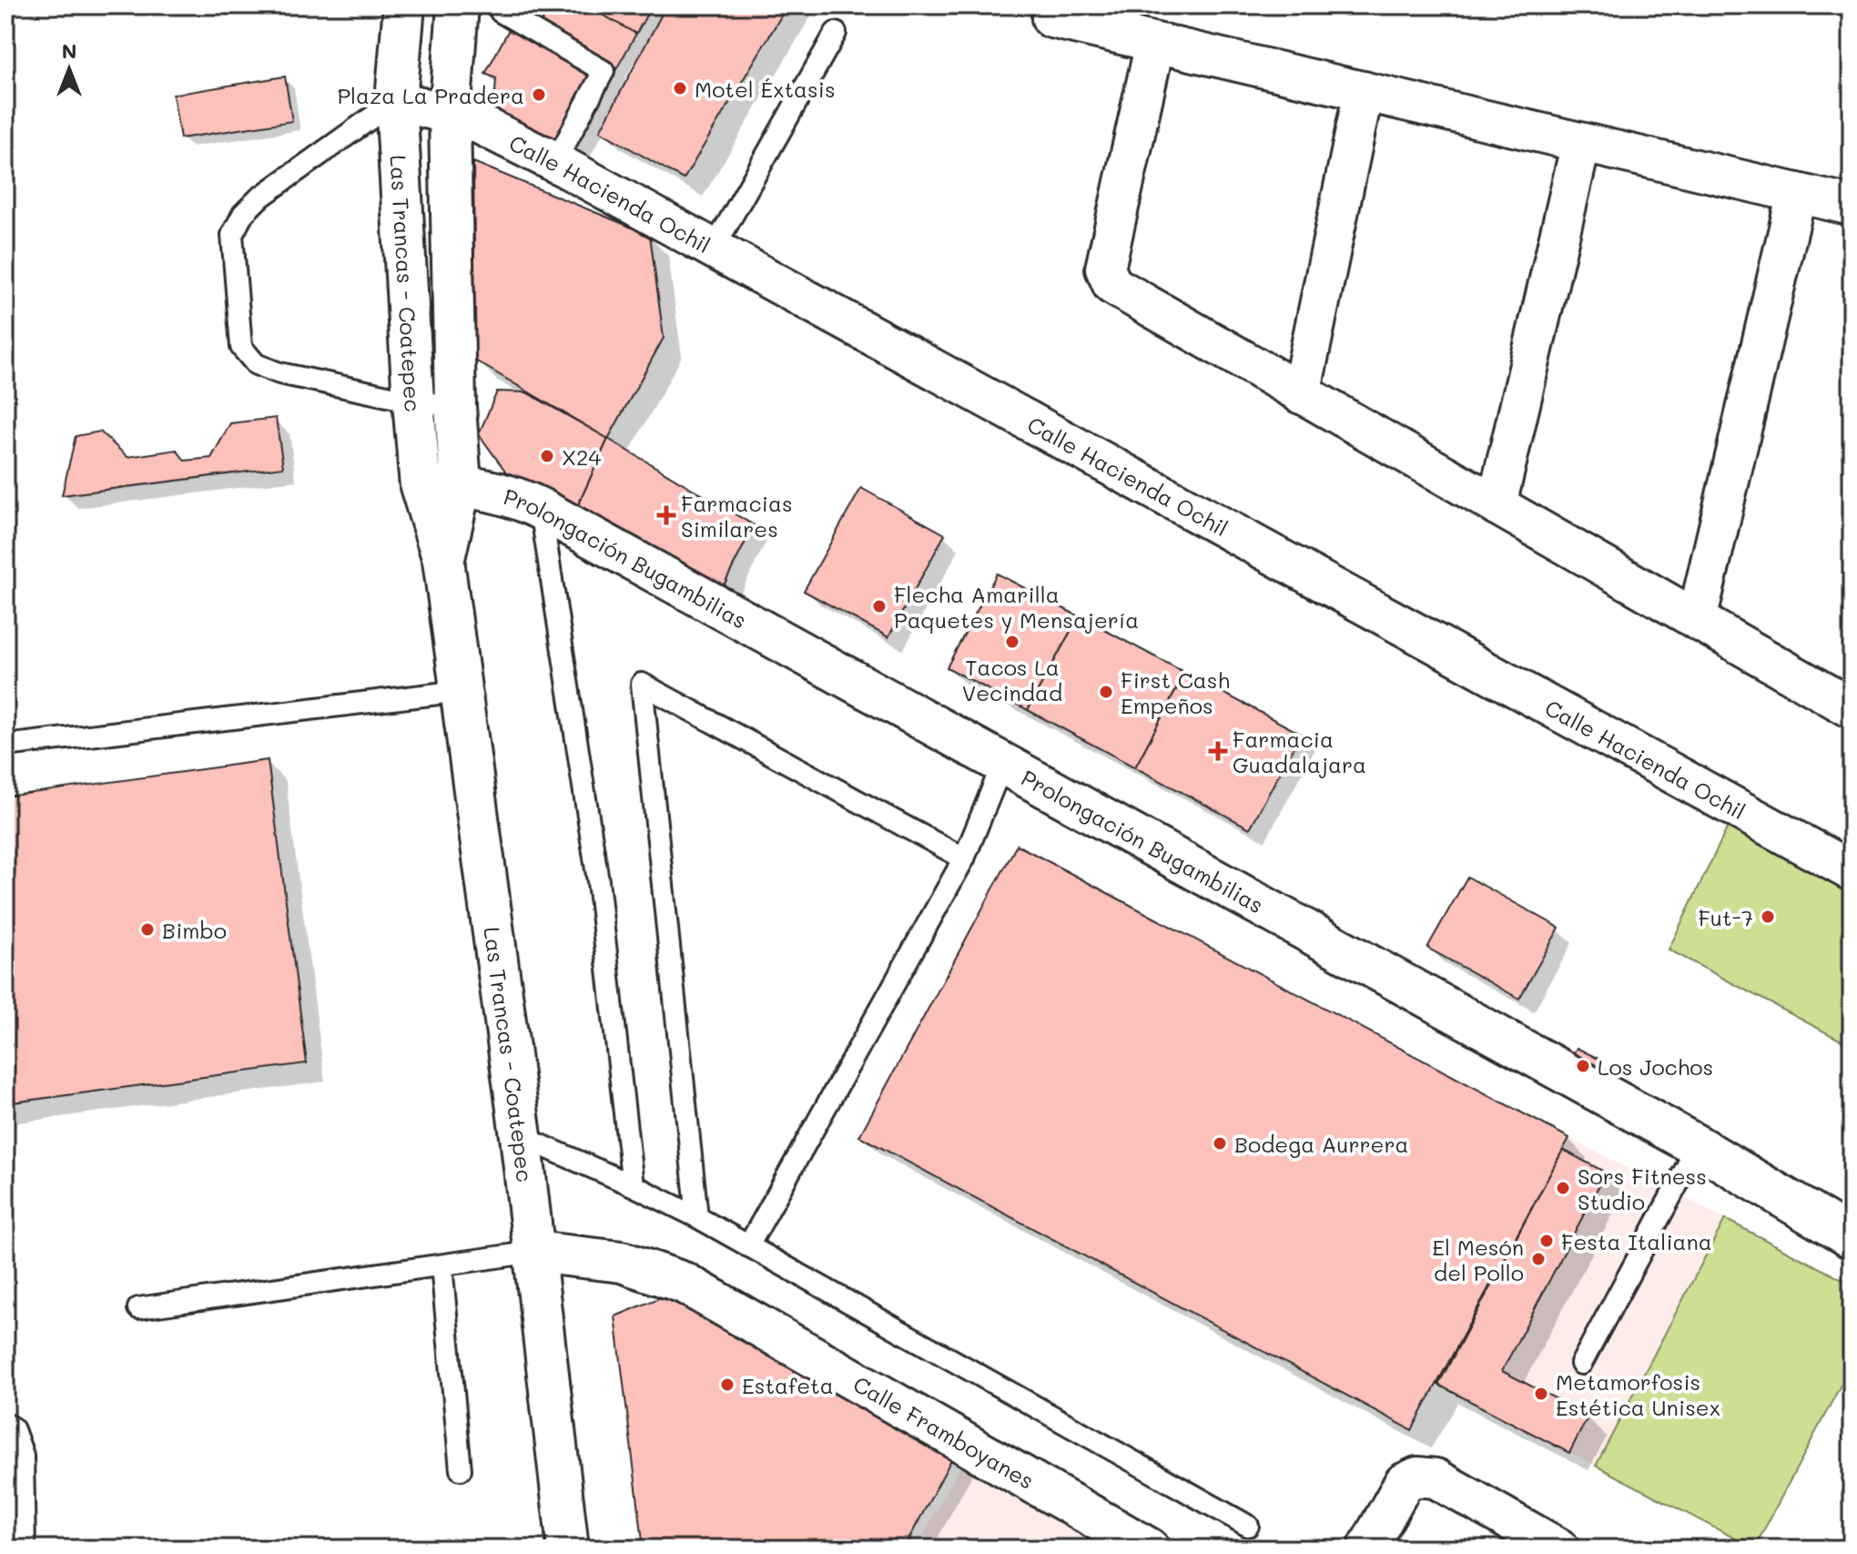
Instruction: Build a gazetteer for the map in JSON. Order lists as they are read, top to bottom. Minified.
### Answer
{"streets":{"street":["Calle Hacienda Ochil","Las Trancas - Coatepec","Prolongación Bugambilias","Calle Framboyanes"]},"crossings":[["Calle Hacienda Ochil","Las Trancas - Coatepec"],["Las Trancas - Coatepec","Prolongación Bugambilias"],["Las Trancas - Coatepec","Calle Framboyanes"]],"places":{"other":["Motel Éxtasis","Plaza La Pradera","X24","Flecha Amarilla Paquetes y Mensajería","Tacos La Vecindad","First Cash Empeños","Fut-7","Bimbo","Los Jochos","Bodega Aurrera","Sors Fitness Studio","Festa Italiana","El Mesón del Pollo","Estafeta","Metamorfosis Estética Unisex"],"health":["Farmacias Similares","Farmacia Guadalajara"]},"north":"top"}
